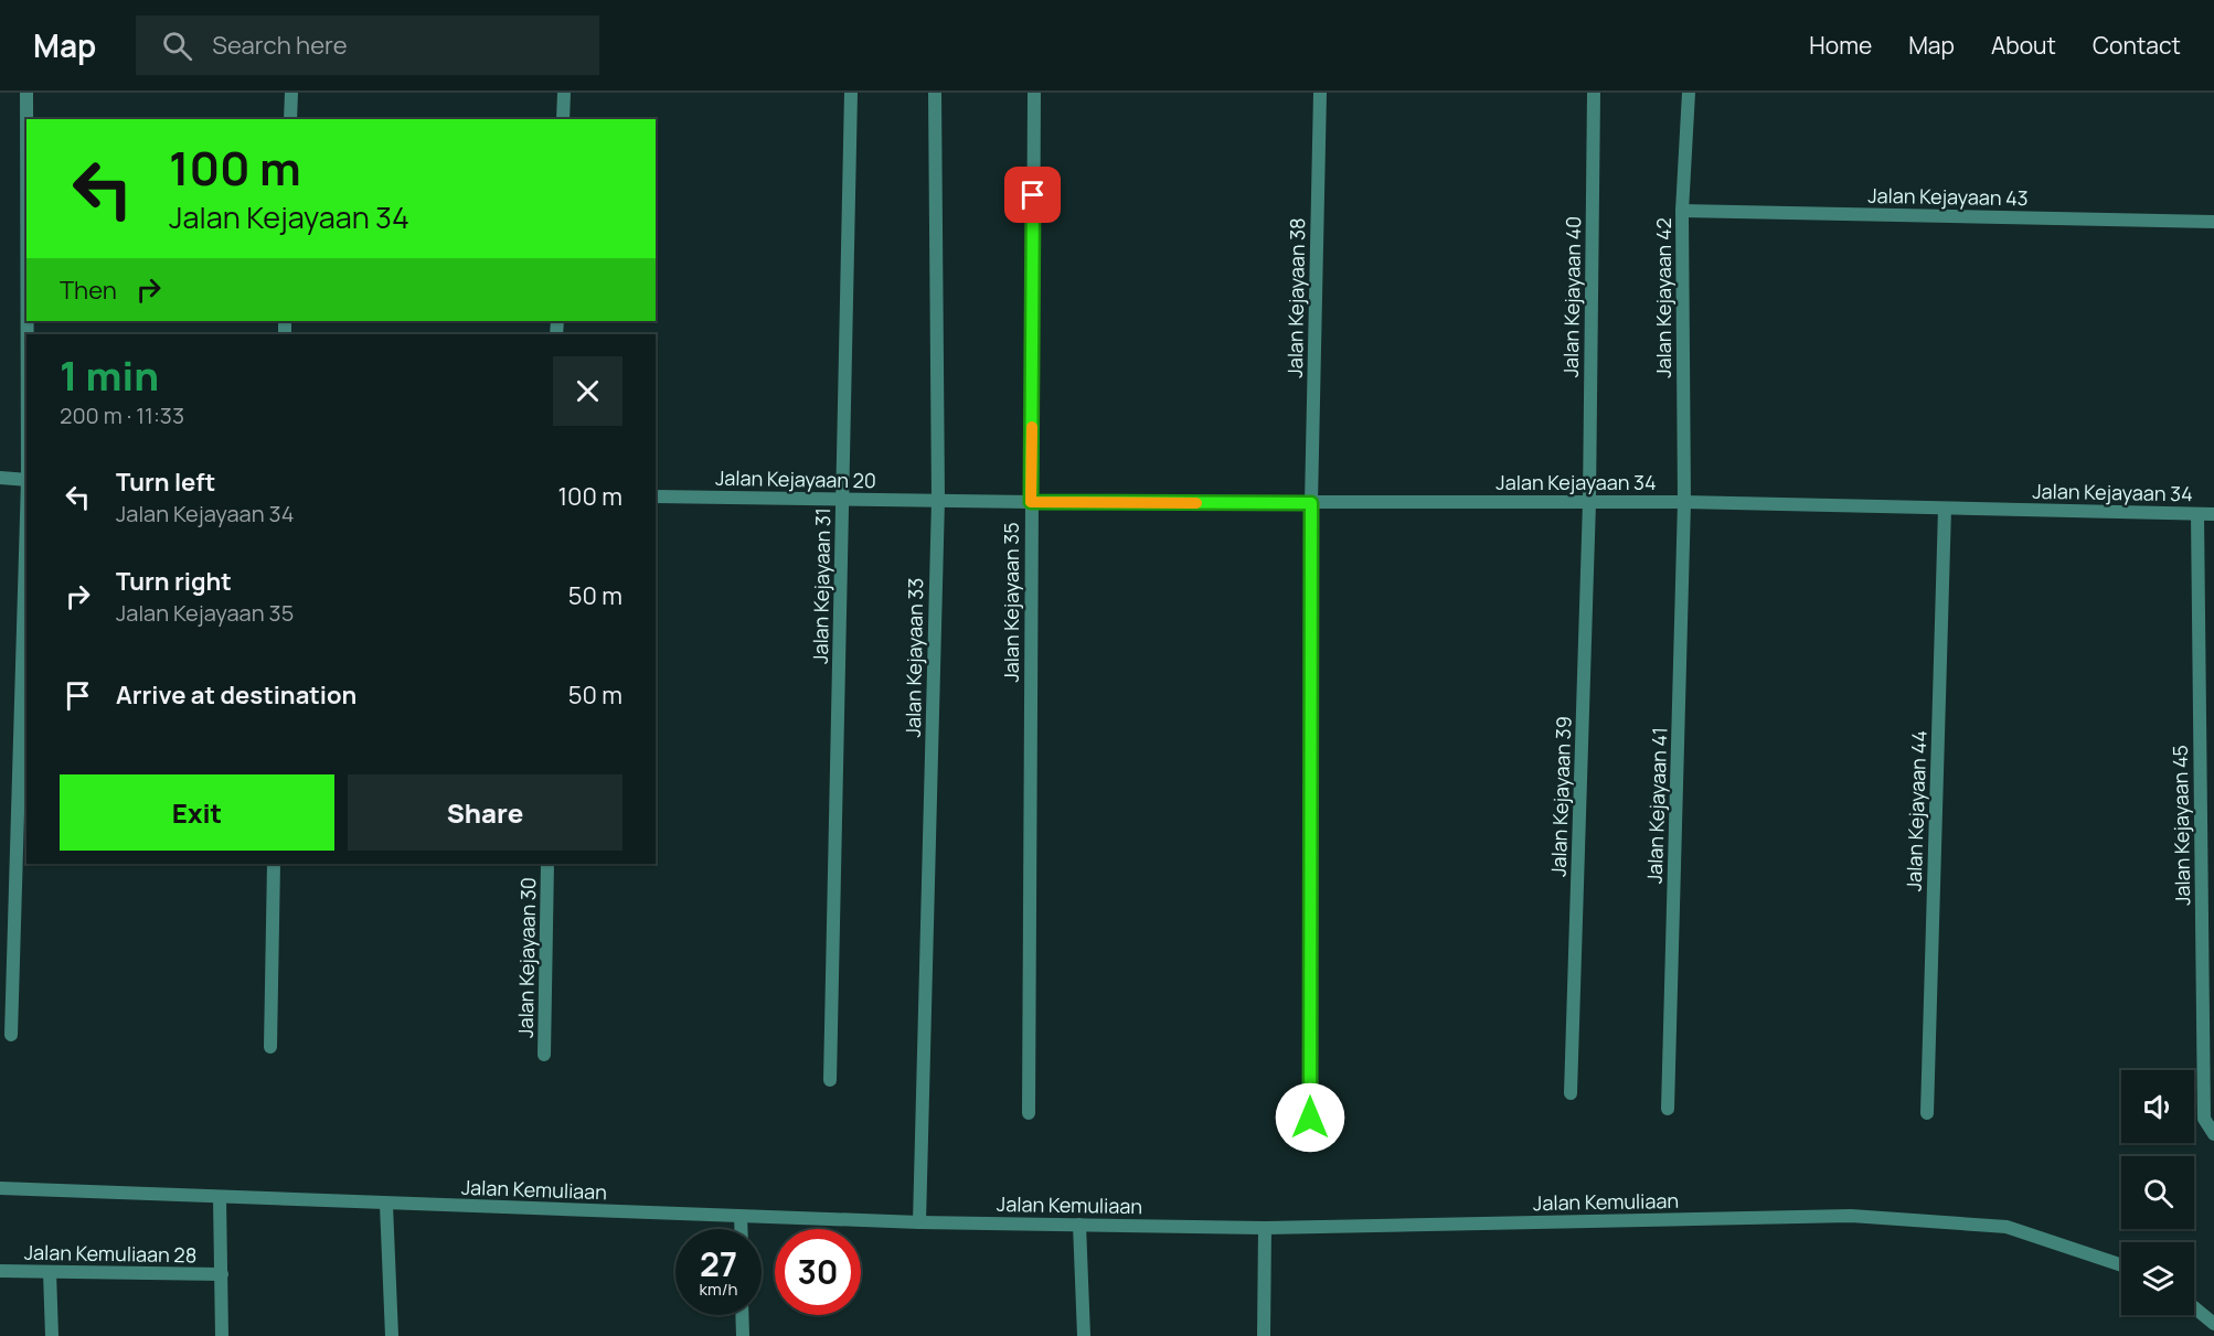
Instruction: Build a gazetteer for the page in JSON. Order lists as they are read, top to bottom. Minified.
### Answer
{"streets":{"street":["Jalan Kejayaan 43","Jalan Kejayaan 40","Jalan Kejayaan 38","Jalan Kejayaan 42","Jalan Kejayaan 20","Jalan Kejayaan 34","Jalan Kejayaan 31","Jalan Kejayaan 35","Jalan Kejayaan 33","Jalan Kejayaan 39","Jalan Kejayaan 41","Jalan Kejayaan 44","Jalan Kejayaan 45","Jalan Kejayaan 30","Jalan Kemuliaan","Jalan Kemuliaan 28"]},"crossings":[["Jalan Kejayaan 43","Jalan Kejayaan 42"],["Jalan Kejayaan 40","Jalan Kejayaan 34"],["Jalan Kejayaan 40","Jalan Kejayaan 39"],["Jalan Kejayaan 38","Jalan Kejayaan 34"],["Jalan Kejayaan 42","Jalan Kejayaan 34"],["Jalan Kejayaan 42","Jalan Kejayaan 41"],["Jalan Kejayaan 20","Jalan Kejayaan 34"],["Jalan Kejayaan 20","Jalan Kejayaan 31"],["Jalan Kejayaan 20","Jalan Kejayaan 33"],["Jalan Kejayaan 34","Jalan Kejayaan 35"],["Jalan Kejayaan 34","Jalan Kejayaan 33"],["Jalan Kejayaan 34","Jalan Kejayaan 39"],["Jalan Kejayaan 34","Jalan Kejayaan 41"],["Jalan Kejayaan 34","Jalan Kejayaan 44"],["Jalan Kejayaan 34","Jalan Kejayaan 45"],["Jalan Kejayaan 33","Jalan Kemuliaan"]],"page":{"header":"Map","search":"Search here","nav":["Home","Map","About","Contact"],"turn":["100 m","Jalan Kejayaan 34"],"then":"Then","heading":["1 min","200 m · 11:33"],"list":[{"name":"Turn left","note":"Jalan Kejayaan 34","value":"100 m"},{"name":"Turn right","note":"Jalan Kejayaan 35","value":"50 m"},{"name":"Arrive at destination","value":"50 m"}],"buttons":["Exit","Share"],"speed":"27 km/h","limit":"30"}}
